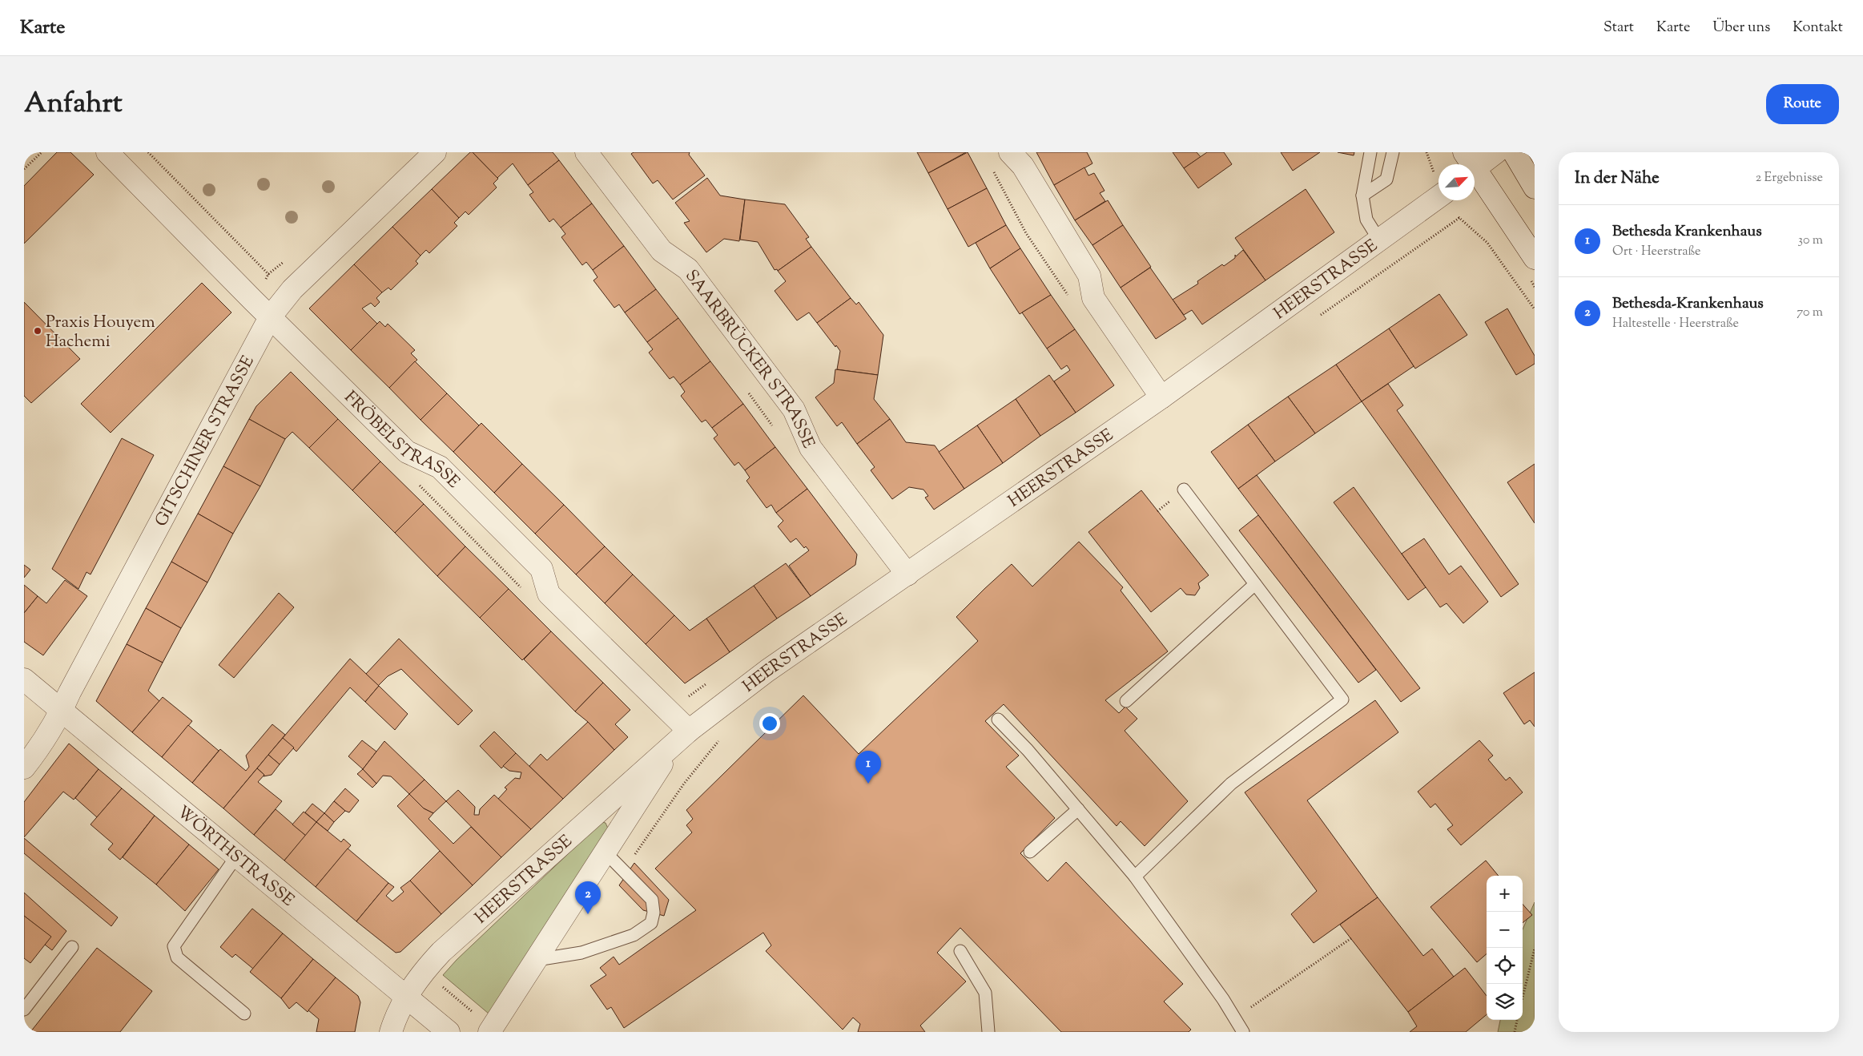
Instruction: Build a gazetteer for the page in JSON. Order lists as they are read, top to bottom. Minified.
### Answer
{"streets":{"street":["HEERSTRASSE","SAARBRÜCKER STRASSE","FRÖBELSTRASSE","GITSCHINER STRASSE","WÖRTHSTRASSE"]},"crossings":[["HEERSTRASSE","SAARBRÜCKER STRASSE"],["HEERSTRASSE","FRÖBELSTRASSE"],["HEERSTRASSE","WÖRTHSTRASSE"],["FRÖBELSTRASSE","GITSCHINER STRASSE"],["GITSCHINER STRASSE","WÖRTHSTRASSE"]],"places":["Praxis Houyem Hachemi"],"north":"top right","page":{"header":"Karte","nav":["Start","Karte","Über uns","Kontakt"],"title":"Anfahrt","buttons":"Route","heading":["In der Nähe","2 Ergebnisse"],"list":[{"mark":"1","name":"Bethesda Krankenhaus","note":"Ort · Heerstraße","value":"30 m"},{"mark":"2","name":"Bethesda-Krankenhaus","note":"Haltestelle · Heerstraße","value":"70 m"}],"pins":["1","2"],"map_buttons":["+","−"]}}
